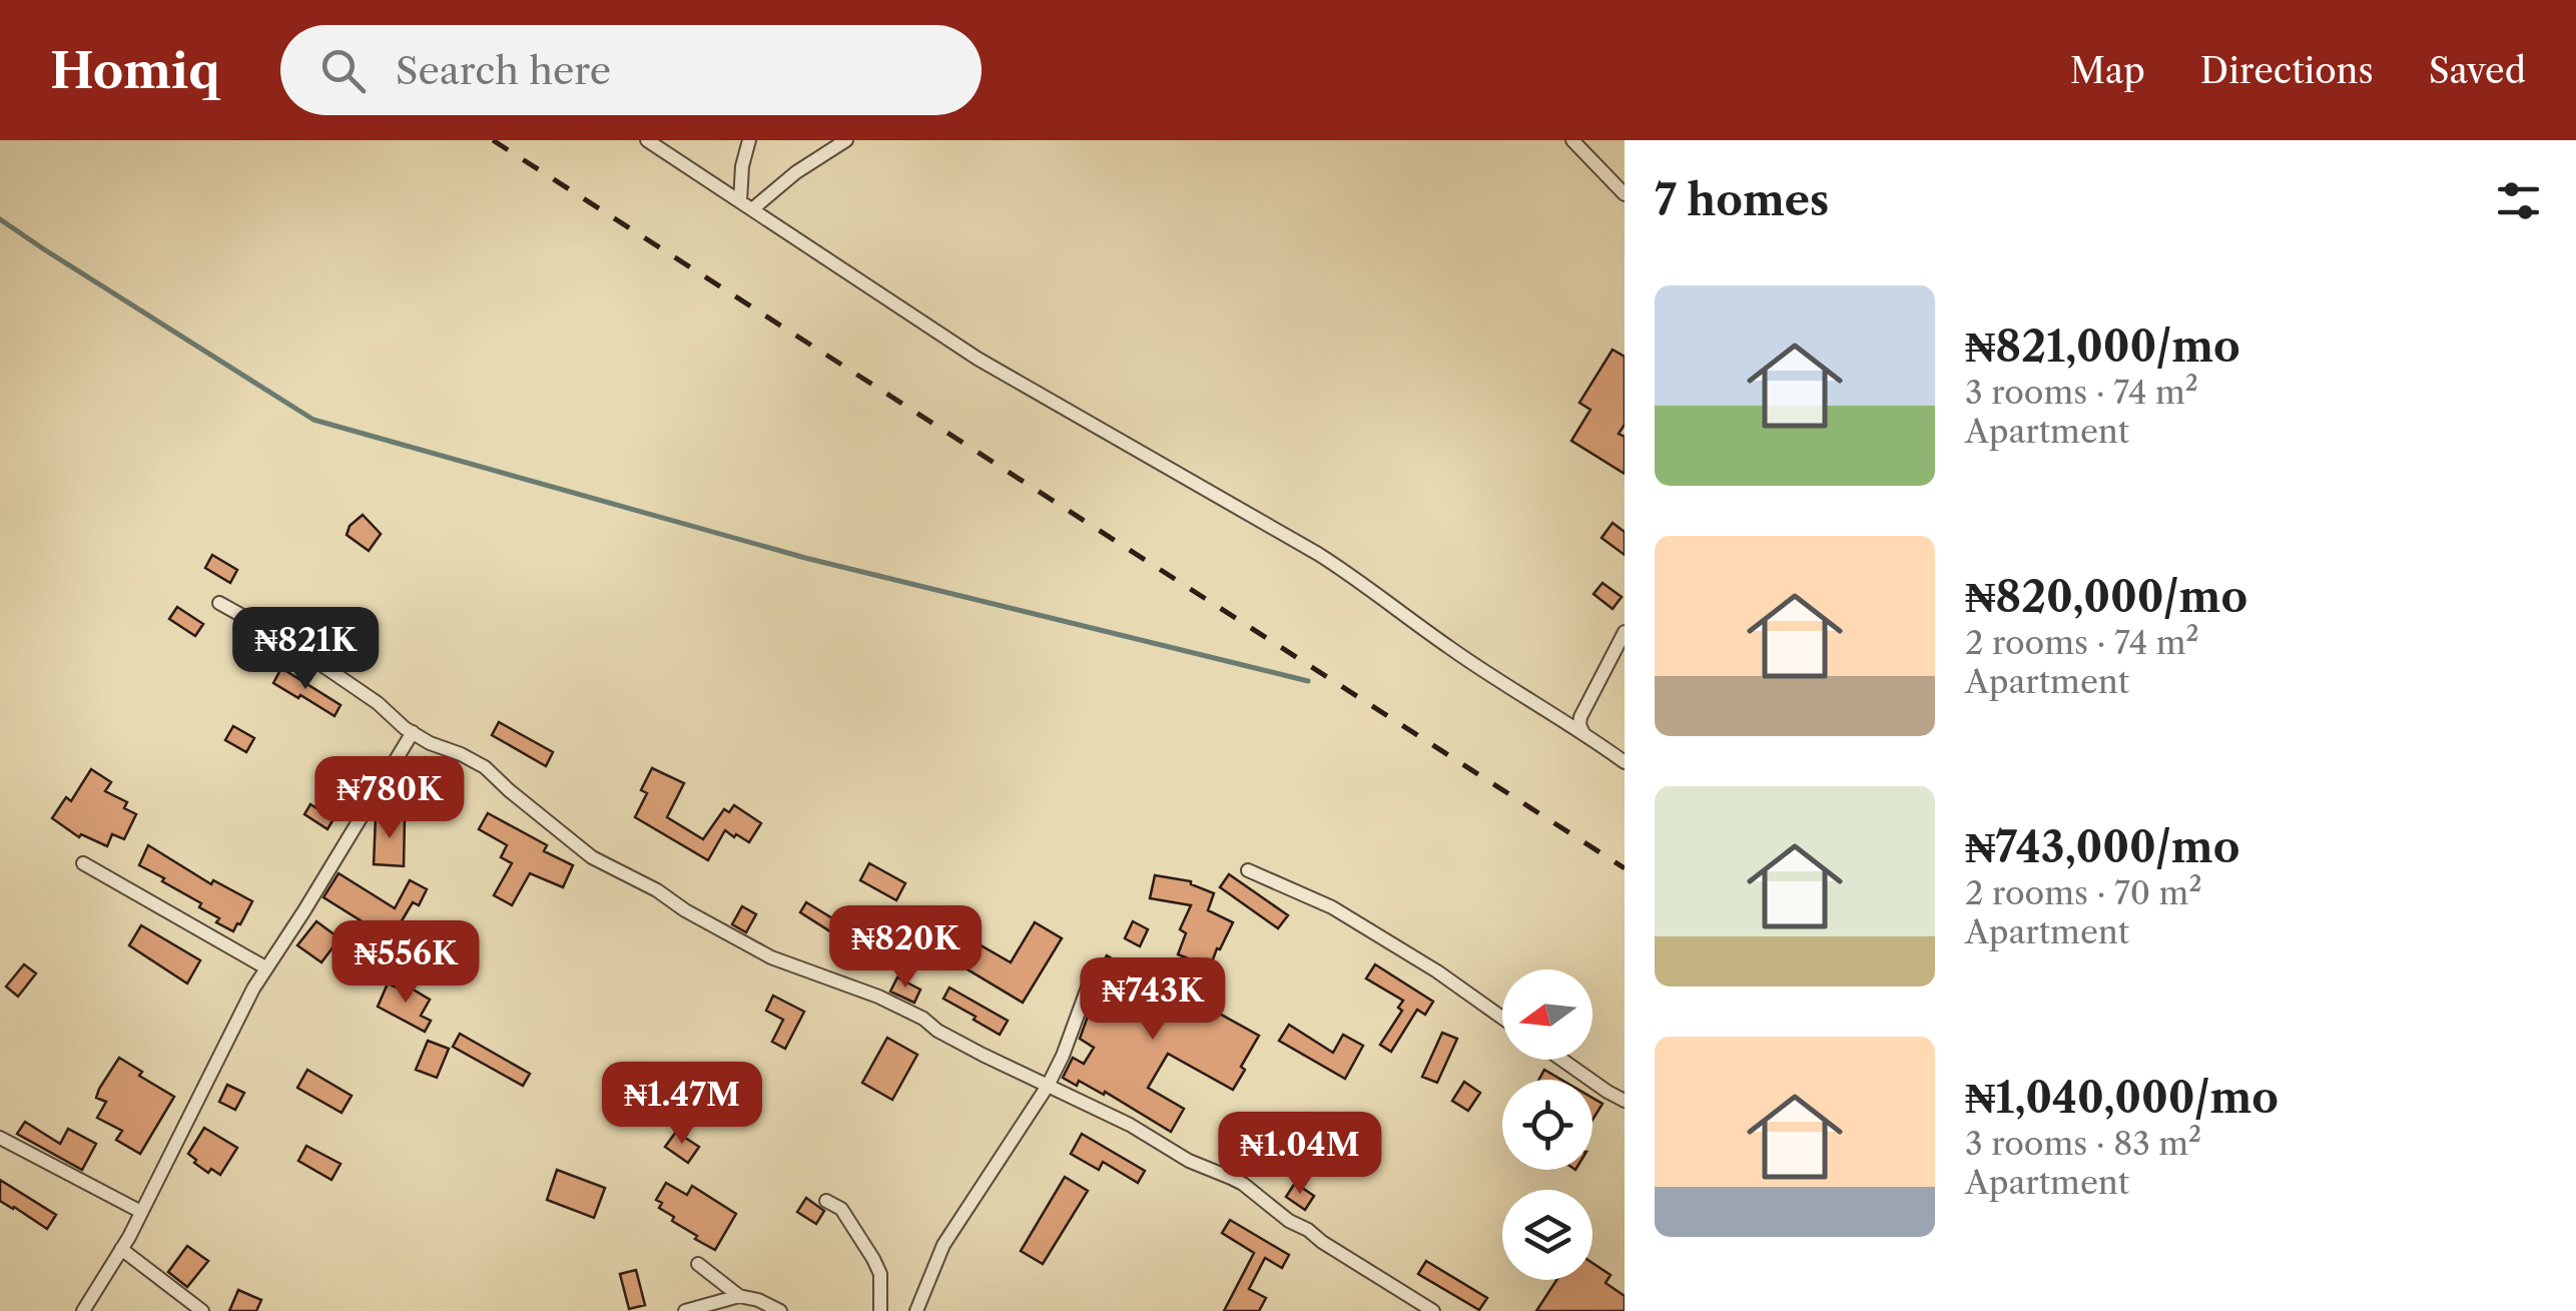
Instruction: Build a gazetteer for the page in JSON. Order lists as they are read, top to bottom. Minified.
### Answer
{"north":"left","page":{"header":"Homiq","search":"Search here","nav":["Map","Directions","Saved"],"heading":"7 homes","list":[{"name":"₦821,000/mo","note":"3 rooms · 74 m² · Apartment"},{"name":"₦820,000/mo","note":"2 rooms · 74 m² · Apartment"},{"name":"₦743,000/mo","note":"2 rooms · 70 m² · Apartment"},{"name":"₦1,040,000/mo","note":"3 rooms · 83 m² · Apartment"}],"price":["₦821K","₦780K","₦820K","₦556K","₦743K","₦1.47M","₦1.04M"]}}
